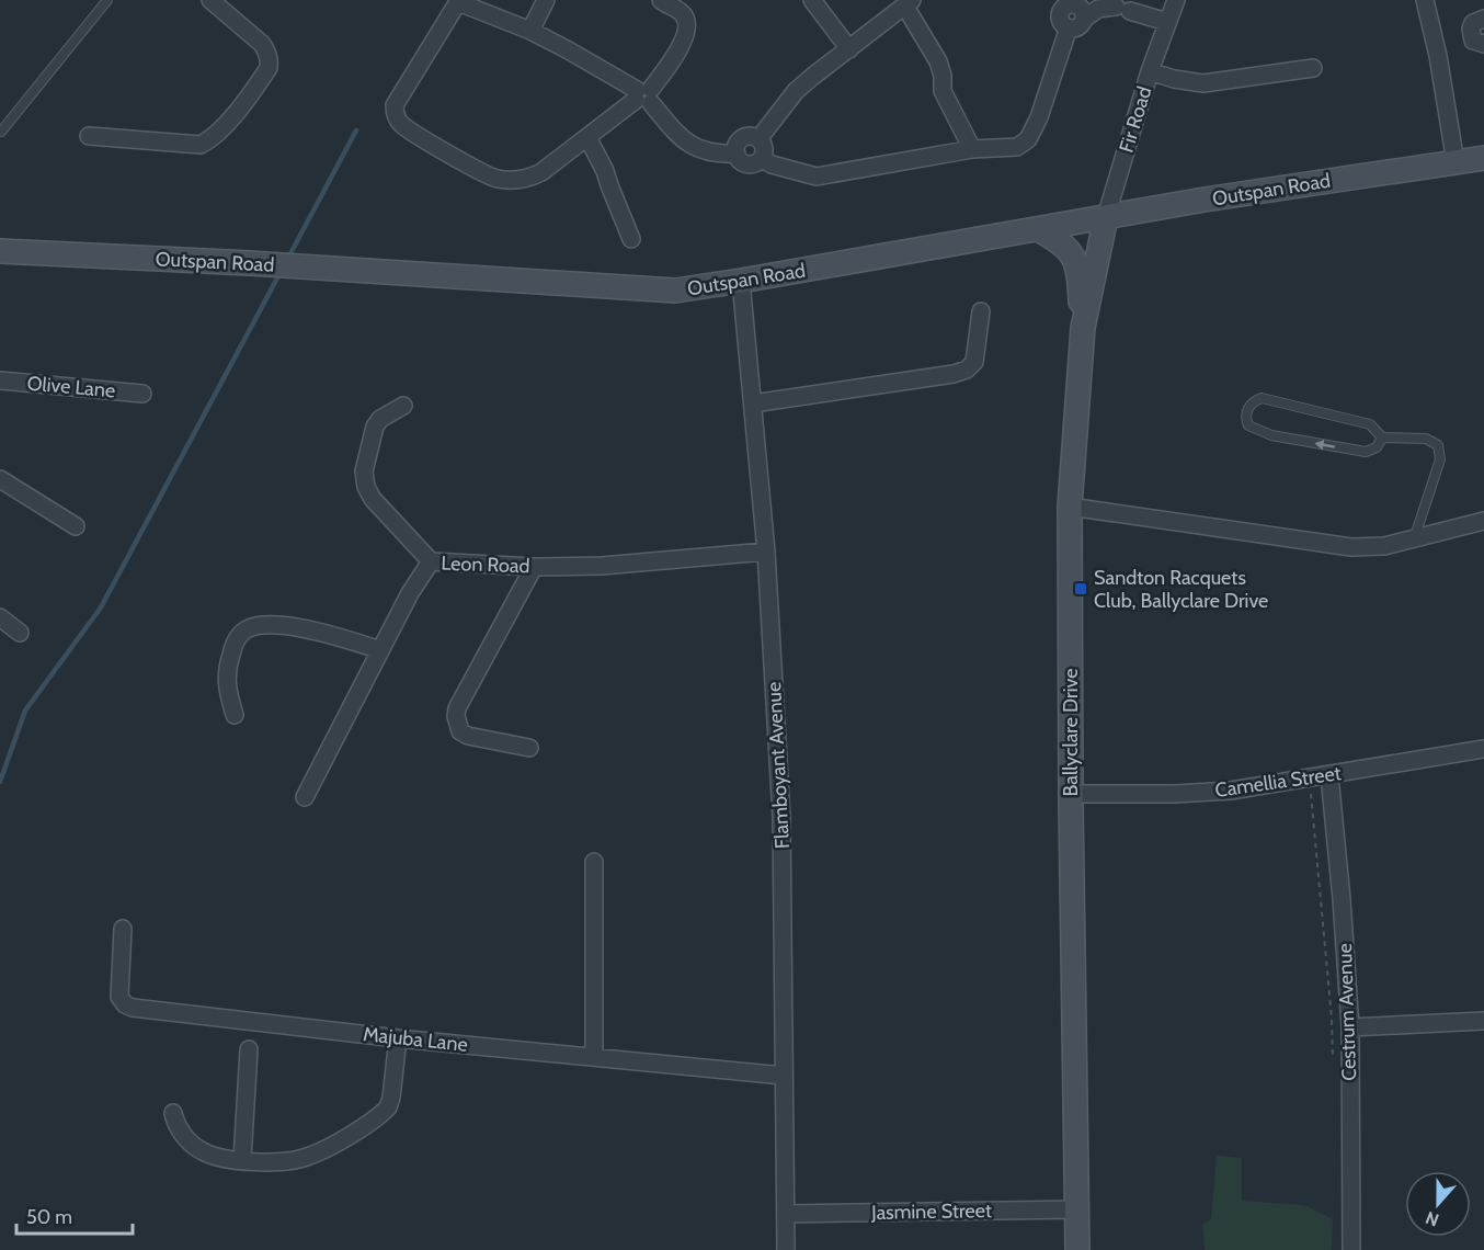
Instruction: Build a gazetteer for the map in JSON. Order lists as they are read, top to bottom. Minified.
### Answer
{"streets":{"street":["Fir Road","Outspan Road","Olive Lane","Leon Road","Ballyclare Drive","Flamboyant Avenue","Camellia Street","Cestrum Avenue","Majuba Lane","Jasmine Street"]},"crossings":[["Fir Road","Outspan Road"],["Fir Road","Ballyclare Drive"],["Outspan Road","Ballyclare Drive"],["Outspan Road","Flamboyant Avenue"],["Leon Road","Flamboyant Avenue"],["Ballyclare Drive","Camellia Street"],["Ballyclare Drive","Jasmine Street"],["Flamboyant Avenue","Majuba Lane"],["Flamboyant Avenue","Jasmine Street"],["Camellia Street","Cestrum Avenue"]],"places":{"transit":["Sandton Racquets Club, Ballyclare Drive"]},"scale_bar":"50 m","north":"bottom"}
